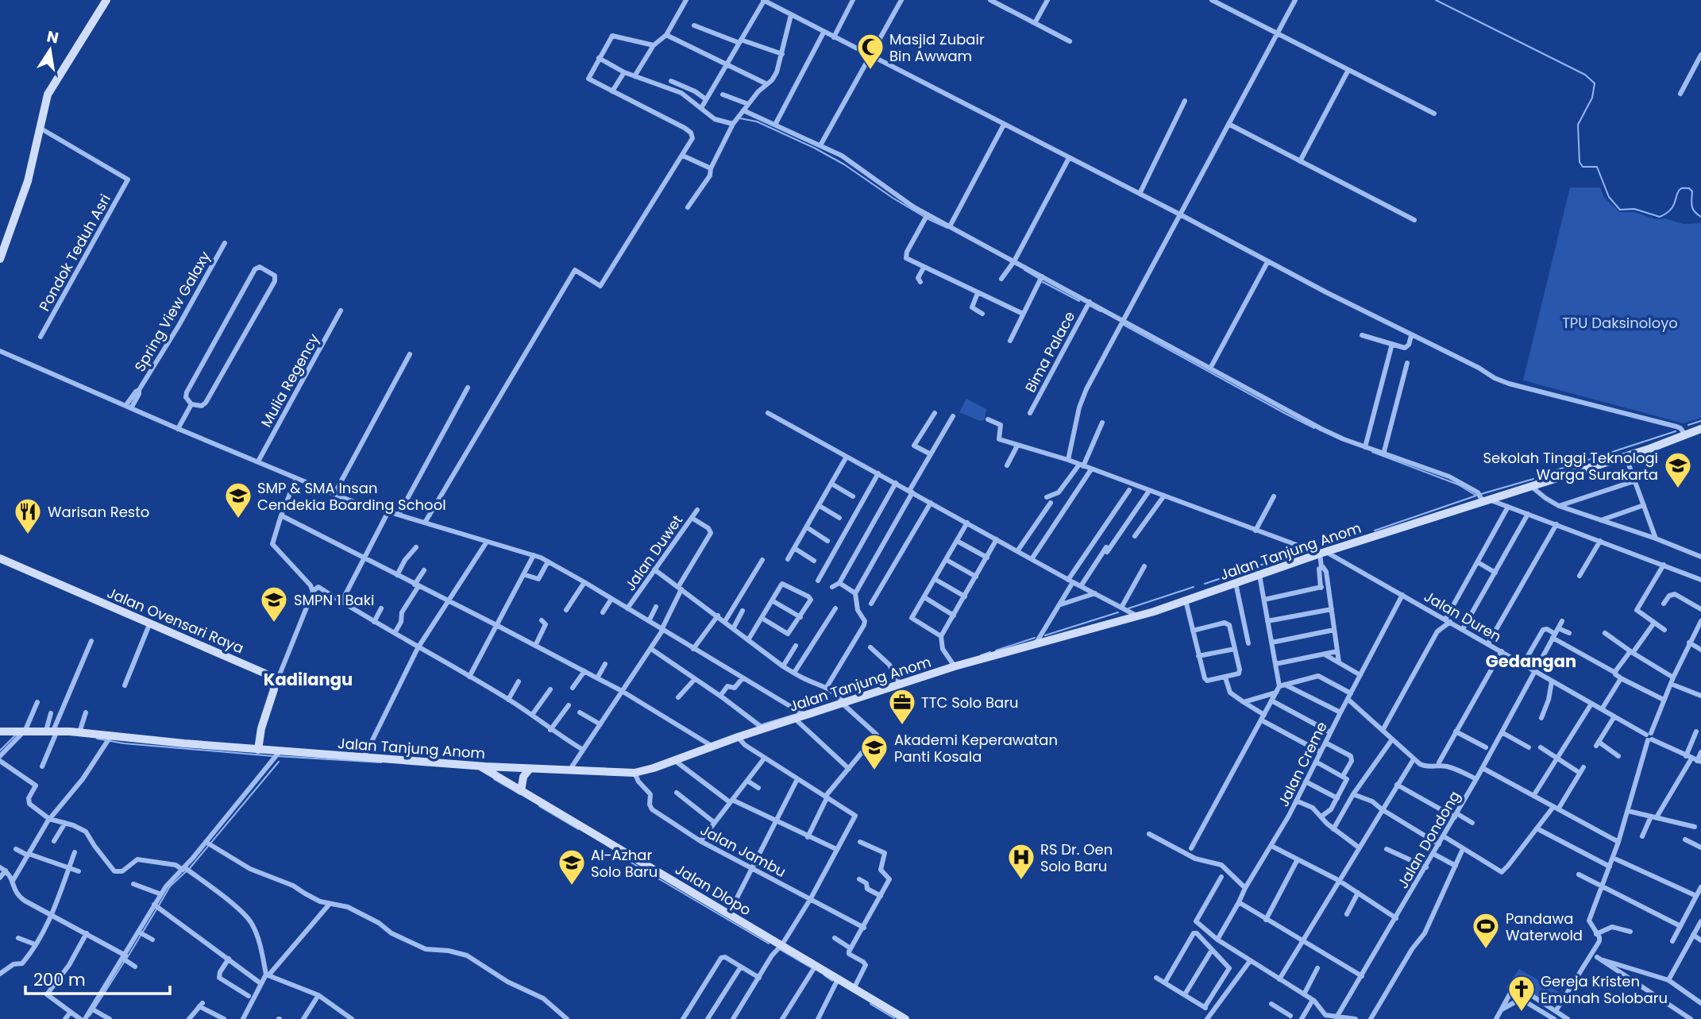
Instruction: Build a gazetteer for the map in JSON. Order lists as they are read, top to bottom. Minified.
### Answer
{"streets":{"main road":["Jalan Tanjung Anom","Jalan Ovensari Raya","Jalan Dlopo"],"street":["Pondok Teduh Asri","Spring View Galaxy","Bima Palace","Mulia Regency","Jalan Duwet","Jalan Duren","Jalan Creme","Jalan Dondong","Jalan Jambu"]},"crossings":[["Jalan Tanjung Anom","Jalan Duren"],["Jalan Tanjung Anom","Jalan Jambu"],["Jalan Tanjung Anom","Jalan Dlopo"],["Jalan Duren","Jalan Creme"],["Jalan Duren","Jalan Dondong"]],"districts":["Gedangan","Kadilangu"],"parks":["TPU Daksinoloyo"],"places":{"mosque":["Masjid Zubair Bin Awwam"],"school or university":["Sekolah Tinggi Teknologi Warga Surakarta","SMP & SMA Insan Cendekia Boarding School","SMPN 1 Baki","Akademi Keperawatan Panti Kosala","Al-Azhar Solo Baru"],"restaurant":["Warisan Resto"],"office":["TTC Solo Baru"],"hospital":["RS Dr. Oen Solo Baru"],"sports":["Pandawa Waterwold"],"church":["Gereja Kristen Emunah Solobaru"]},"scale_bar":"200 m","north":"top"}
